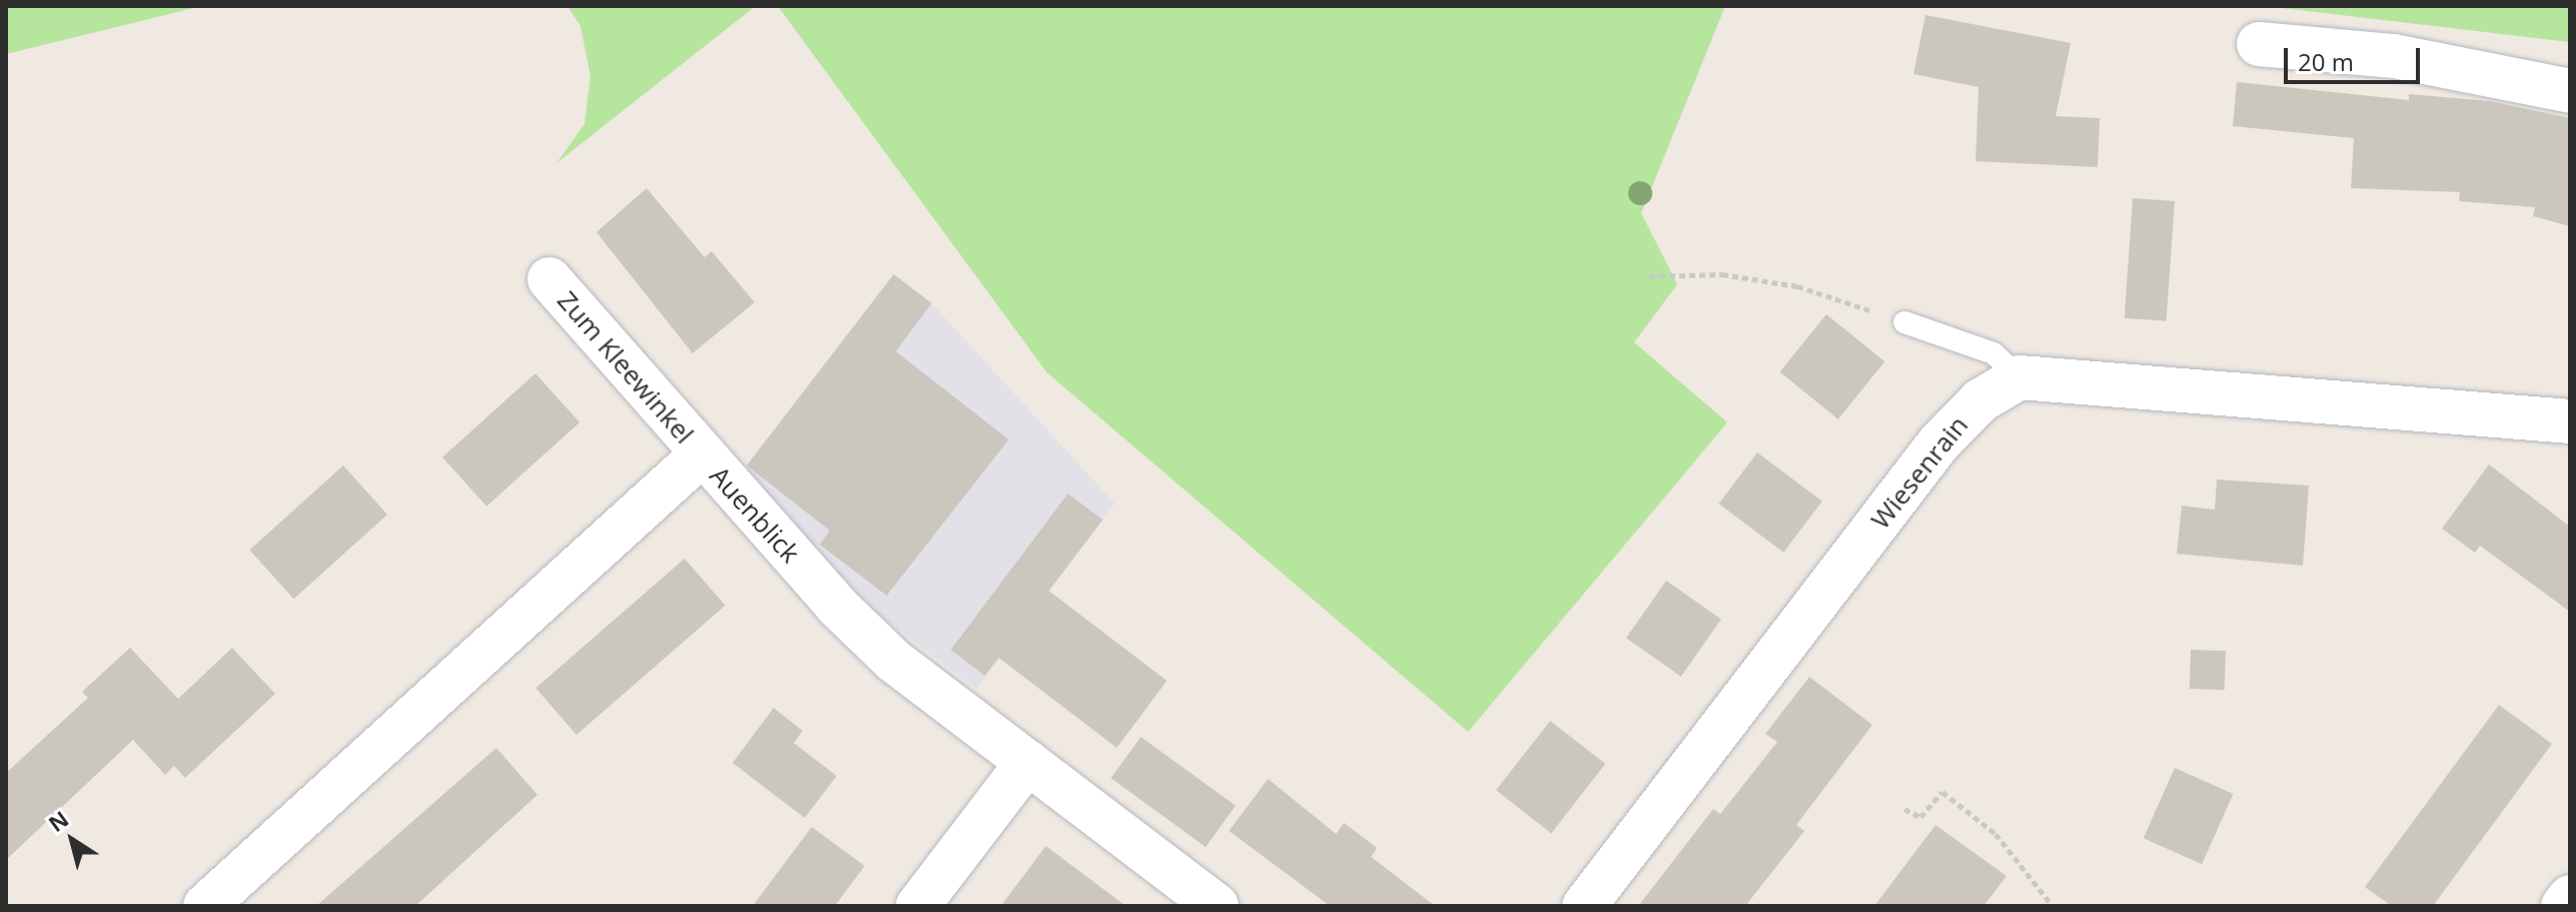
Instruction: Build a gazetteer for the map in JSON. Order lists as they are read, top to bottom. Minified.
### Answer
{"streets":{"street":["Zum Kleewinkel","Wiesenrain","Auenblick"]},"crossings":[["Zum Kleewinkel","Auenblick"]],"scale_bar":"20 m","north":"top left"}
